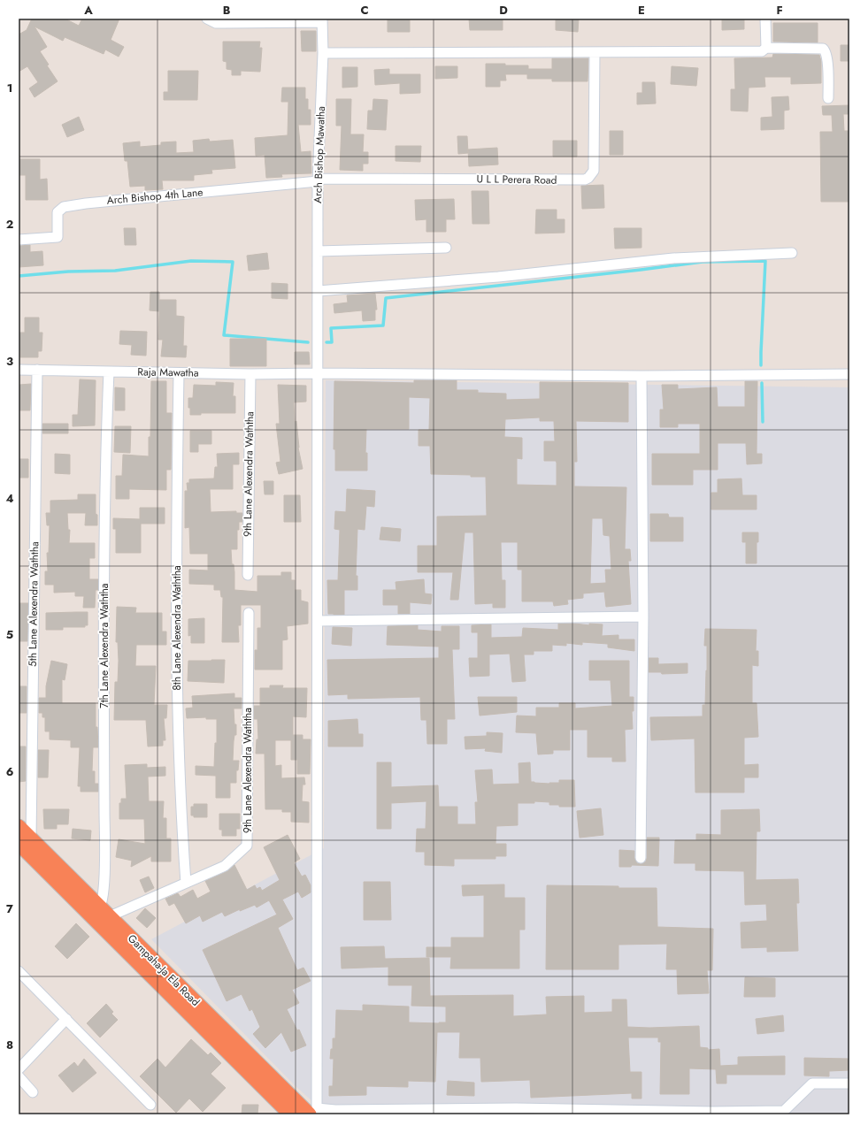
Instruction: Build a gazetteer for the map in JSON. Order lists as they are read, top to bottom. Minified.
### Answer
{"streets":{"highway":["Gampaha-Ja Ela Road"],"street":["Arch Bishop Mawatha","U L L Perera Road","Arch Bishop 4th Lane","Raja Mawatha","9th Lane Alexendra Waththa","5th Lane Alexendra Waththa","8th Lane Alexendra Waththa","7th Lane Alexendra Waththa"]},"crossings":[["Arch Bishop Mawatha","U L L Perera Road"],["Arch Bishop Mawatha","Arch Bishop 4th Lane"],["Arch Bishop Mawatha","Raja Mawatha"],["Arch Bishop Mawatha","Gampaha-Ja Ela Road"],["U L L Perera Road","Arch Bishop 4th Lane"],["Raja Mawatha","9th Lane Alexendra Waththa"],["Raja Mawatha","5th Lane Alexendra Waththa"],["Raja Mawatha","8th Lane Alexendra Waththa"],["Raja Mawatha","7th Lane Alexendra Waththa"],["9th Lane Alexendra Waththa","8th Lane Alexendra Waththa"],["9th Lane Alexendra Waththa","7th Lane Alexendra Waththa"],["9th Lane Alexendra Waththa","Gampaha-Ja Ela Road"],["5th Lane Alexendra Waththa","Gampaha-Ja Ela Road"],["7th Lane Alexendra Waththa","Gampaha-Ja Ela Road"]],"grid":{"columns":["A","B","C","D","E","F"],"rows":["1","2","3","4","5","6","7","8"]}}
